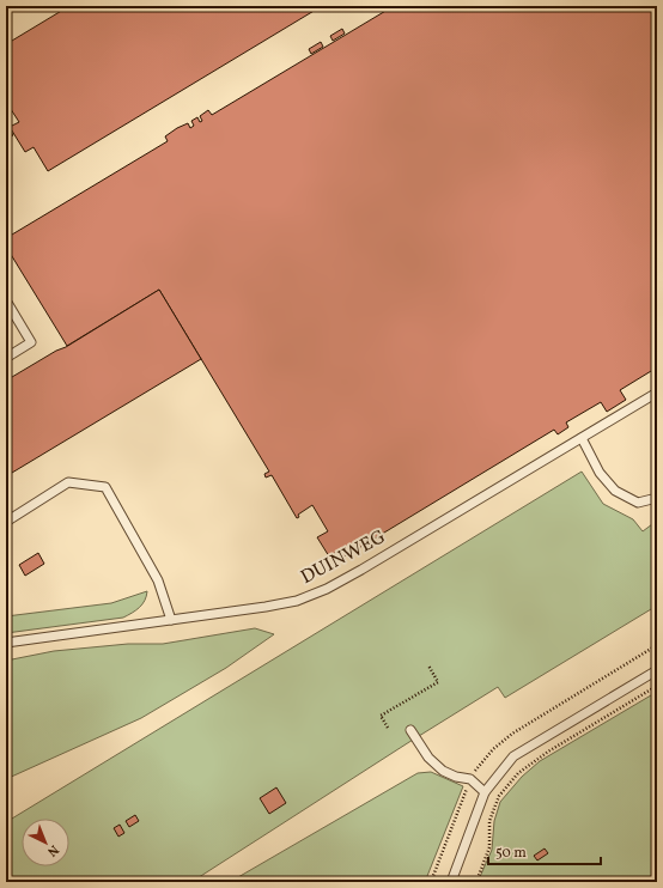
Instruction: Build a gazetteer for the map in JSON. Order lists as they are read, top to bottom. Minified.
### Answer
{"streets":{"lane":["DUINWEG"]},"scale_bar":"50 m","north":"bottom right"}
